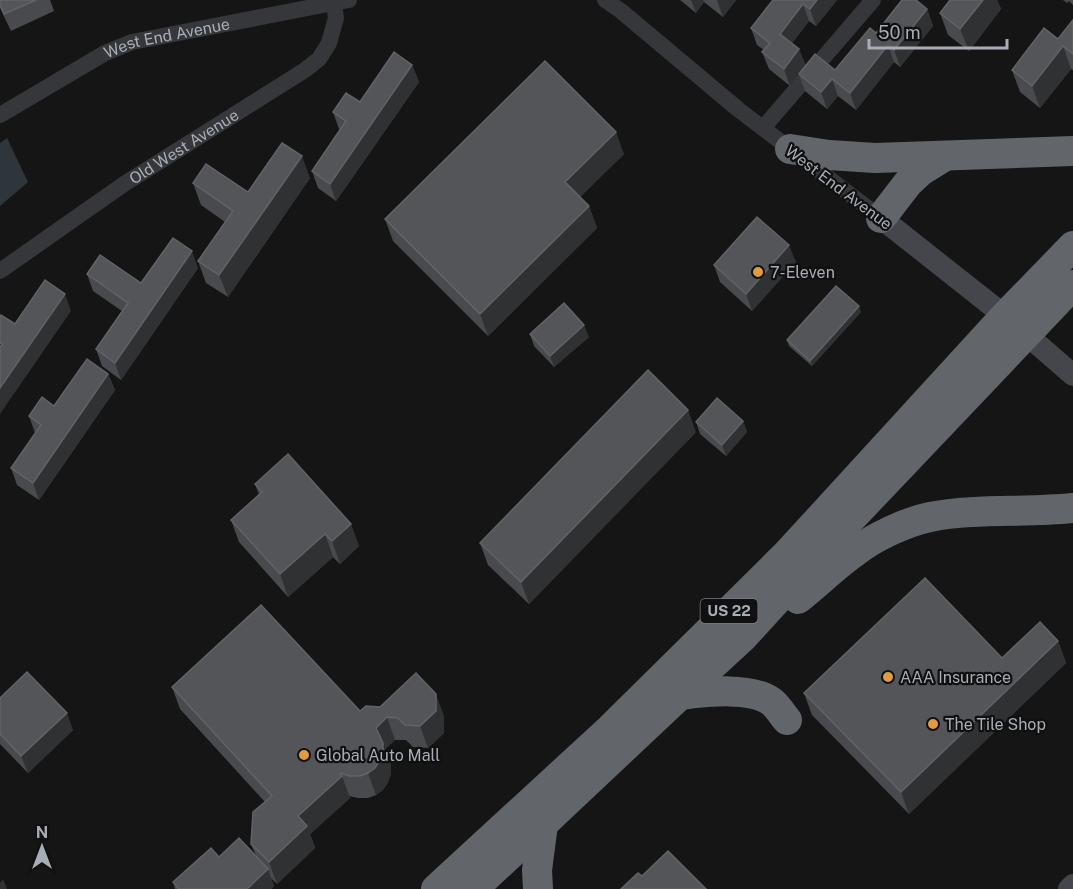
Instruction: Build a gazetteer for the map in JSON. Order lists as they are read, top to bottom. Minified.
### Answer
{"streets":{"highway":["US 22"],"street":["West End Avenue","Old West Avenue"]},"crossings":[["West End Avenue","Old West Avenue"],["West End Avenue","US 22"]],"places":["7-Eleven","AAA Insurance","The Tile Shop","Global Auto Mall"],"scale_bar":"50 m","north":"top"}
